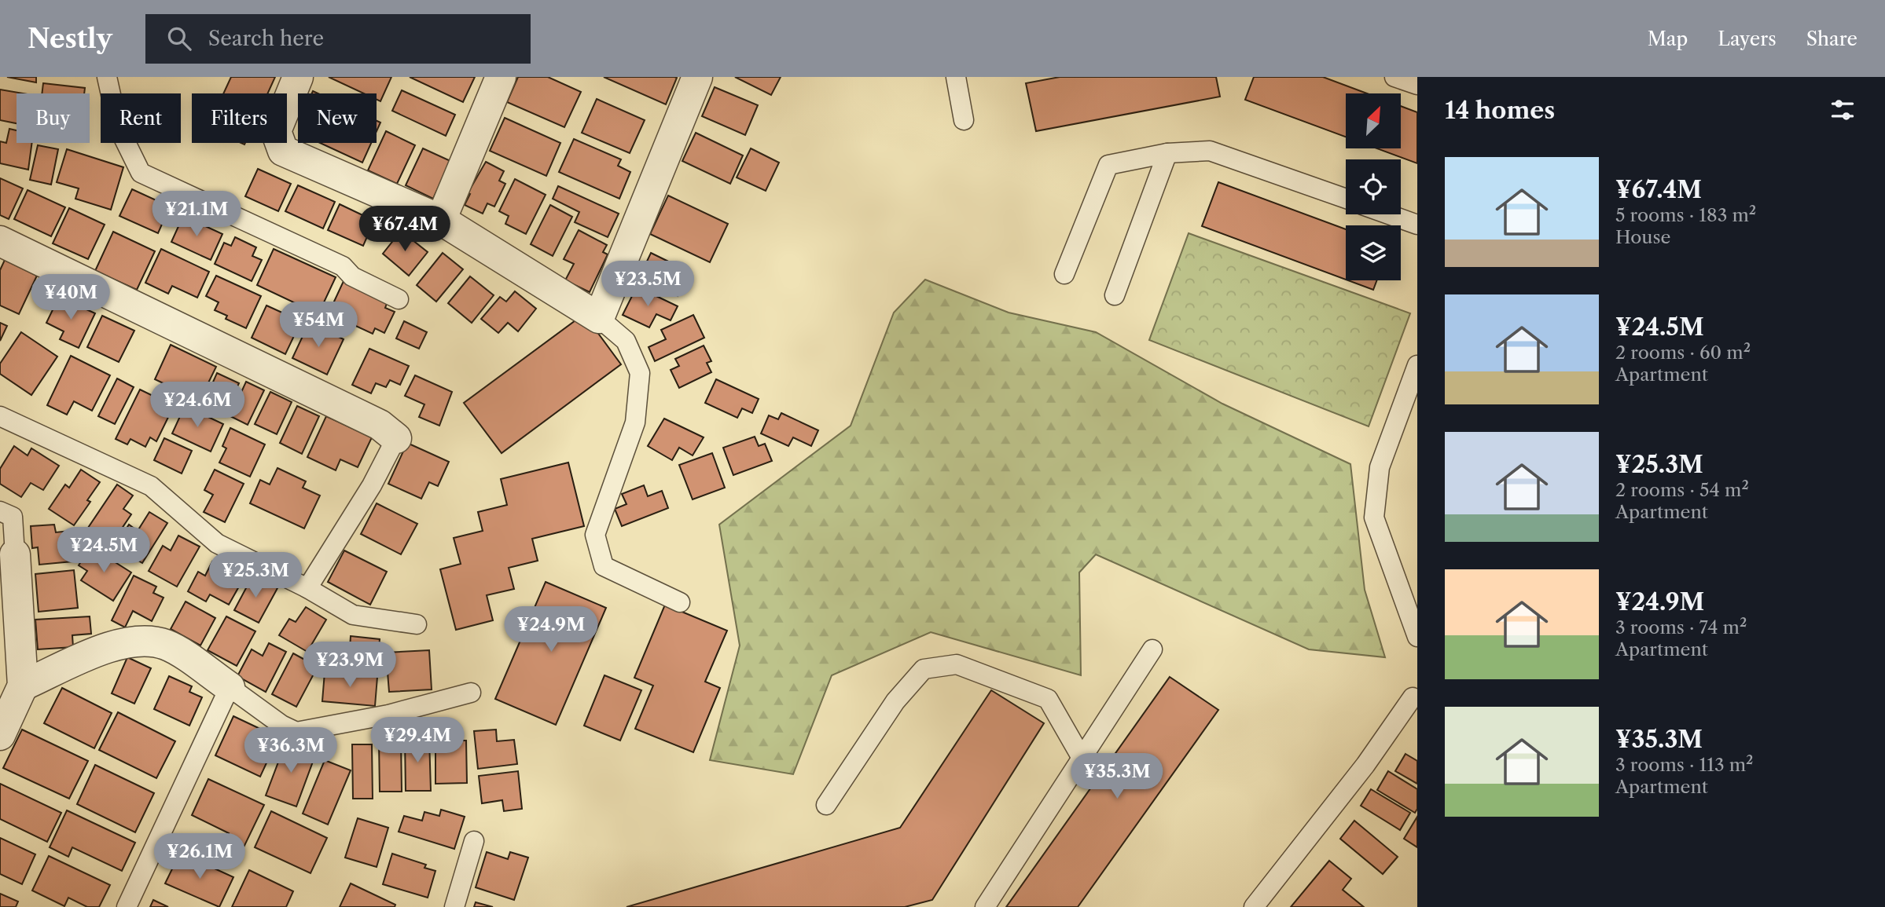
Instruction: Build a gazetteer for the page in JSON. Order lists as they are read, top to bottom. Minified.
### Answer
{"north":"top right","page":{"header":"Nestly","search":"Search here","nav":["Map","Layers","Share"],"heading":"14 homes","chip":["Buy","Rent","Filters","New"],"list":[{"name":"¥67.4M","note":"5 rooms · 183 m² · House"},{"name":"¥24.5M","note":"2 rooms · 60 m² · Apartment"},{"name":"¥25.3M","note":"2 rooms · 54 m² · Apartment"},{"name":"¥24.9M","note":"3 rooms · 74 m² · Apartment"},{"name":"¥35.3M","note":"3 rooms · 113 m² · Apartment"}],"price":["¥21.1M","¥67.4M","¥23.5M","¥40M","¥54M","¥24.6M","¥24.5M","¥25.3M","¥24.9M","¥23.9M","¥29.4M","¥36.3M","¥35.3M","¥26.1M"]}}
